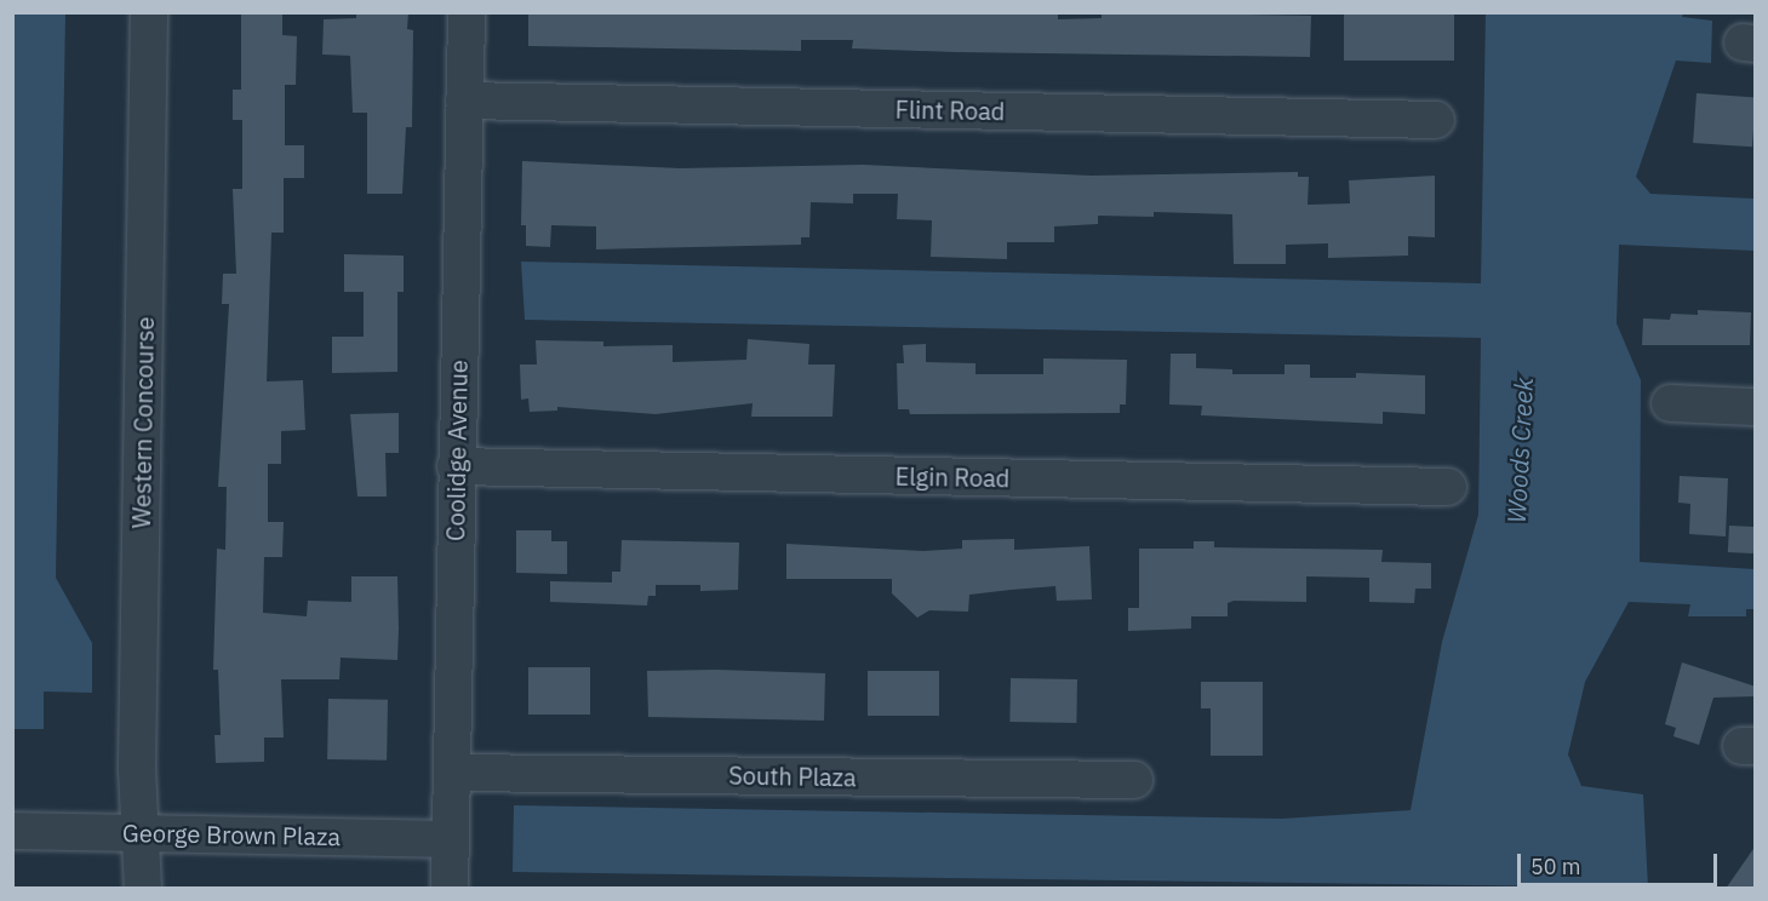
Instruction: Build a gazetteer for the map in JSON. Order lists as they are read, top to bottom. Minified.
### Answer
{"streets":{"street":["Flint Road","Western Concourse","Coolidge Avenue","Elgin Road","South Plaza","George Brown Plaza"]},"crossings":[["Flint Road","Coolidge Avenue"],["Western Concourse","George Brown Plaza"],["Coolidge Avenue","Elgin Road"],["Coolidge Avenue","South Plaza"],["Coolidge Avenue","George Brown Plaza"]],"water":["Woods Creek"],"scale_bar":"50 m"}
